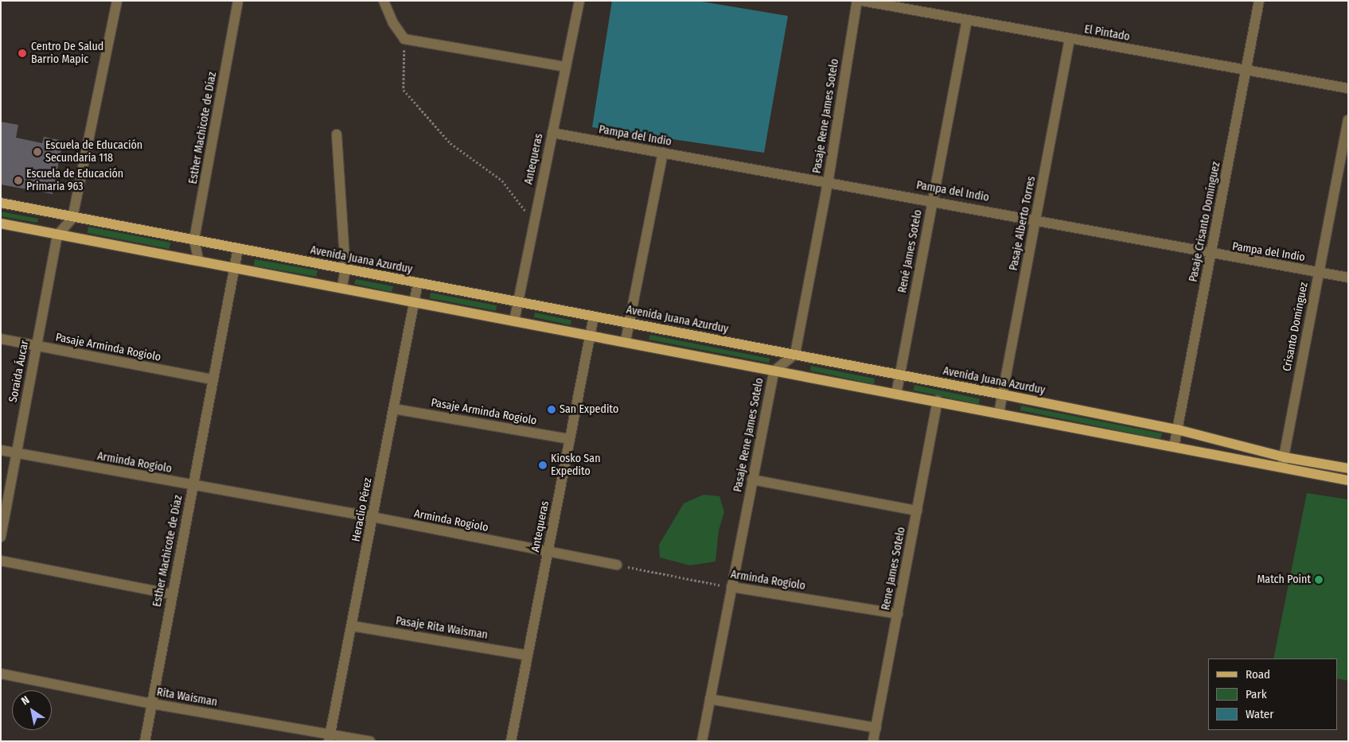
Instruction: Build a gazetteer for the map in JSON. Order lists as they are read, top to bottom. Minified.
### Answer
{"streets":{"main road":["Avenida Juana Azurduy"],"street":["El Pintado","Pasaje Rene James Sotelo","Esther Machicote de Díaz","Pampa del Indio","Antequeras","Pasaje Crisanto Domínguez","Pasaje Alberto Torres","René James Sotelo","Crisanto Domínguez","Pasaje Arminda Rogiolo","Soraida Áucar","Arminda Rogiolo","Heraclio Pérez","Rene James Sotelo","Pasaje Rita Waisman","Rita Waisman"]},"crossings":[["El Pintado","Pasaje Crisanto Domínguez"],["El Pintado","Pasaje Alberto Torres"],["El Pintado","René James Sotelo"],["Pasaje Rene James Sotelo","Pampa del Indio"],["Pasaje Rene James Sotelo","Avenida Juana Azurduy"],["Pasaje Rene James Sotelo","Arminda Rogiolo"],["Esther Machicote de Díaz","Avenida Juana Azurduy"],["Esther Machicote de Díaz","Pasaje Arminda Rogiolo"],["Esther Machicote de Díaz","Arminda Rogiolo"],["Esther Machicote de Díaz","Rita Waisman"],["Pampa del Indio","Antequeras"],["Pampa del Indio","Pasaje Crisanto Domínguez"],["Pampa del Indio","Pasaje Alberto Torres"],["Pampa del Indio","René James Sotelo"],["Pampa del Indio","Crisanto Domínguez"],["Antequeras","Avenida Juana Azurduy"],["Antequeras","Pasaje Arminda Rogiolo"],["Antequeras","Arminda Rogiolo"],["Antequeras","Pasaje Rita Waisman"],["Pasaje Crisanto Domínguez","Avenida Juana Azurduy"],["Pasaje Alberto Torres","Avenida Juana Azurduy"],["René James Sotelo","Avenida Juana Azurduy"],["Avenida Juana Azurduy","Crisanto Domínguez"],["Avenida Juana Azurduy","Heraclio Pérez"],["Pasaje Arminda Rogiolo","Soraida Áucar"],["Pasaje Arminda Rogiolo","Heraclio Pérez"],["Soraida Áucar","Arminda Rogiolo"],["Arminda Rogiolo","Heraclio Pérez"],["Arminda Rogiolo","Rene James Sotelo"],["Heraclio Pérez","Pasaje Rita Waisman"],["Heraclio Pérez","Rita Waisman"]],"places":["Centro De Salud Barrio Mapic","Escuela de Educación Secundaria 118","Escuela de Educación Primaria 963","San Expedito","Kiosko San Expedito","Match Point"],"legend":["Road","Park","Water"],"north":"top left"}
